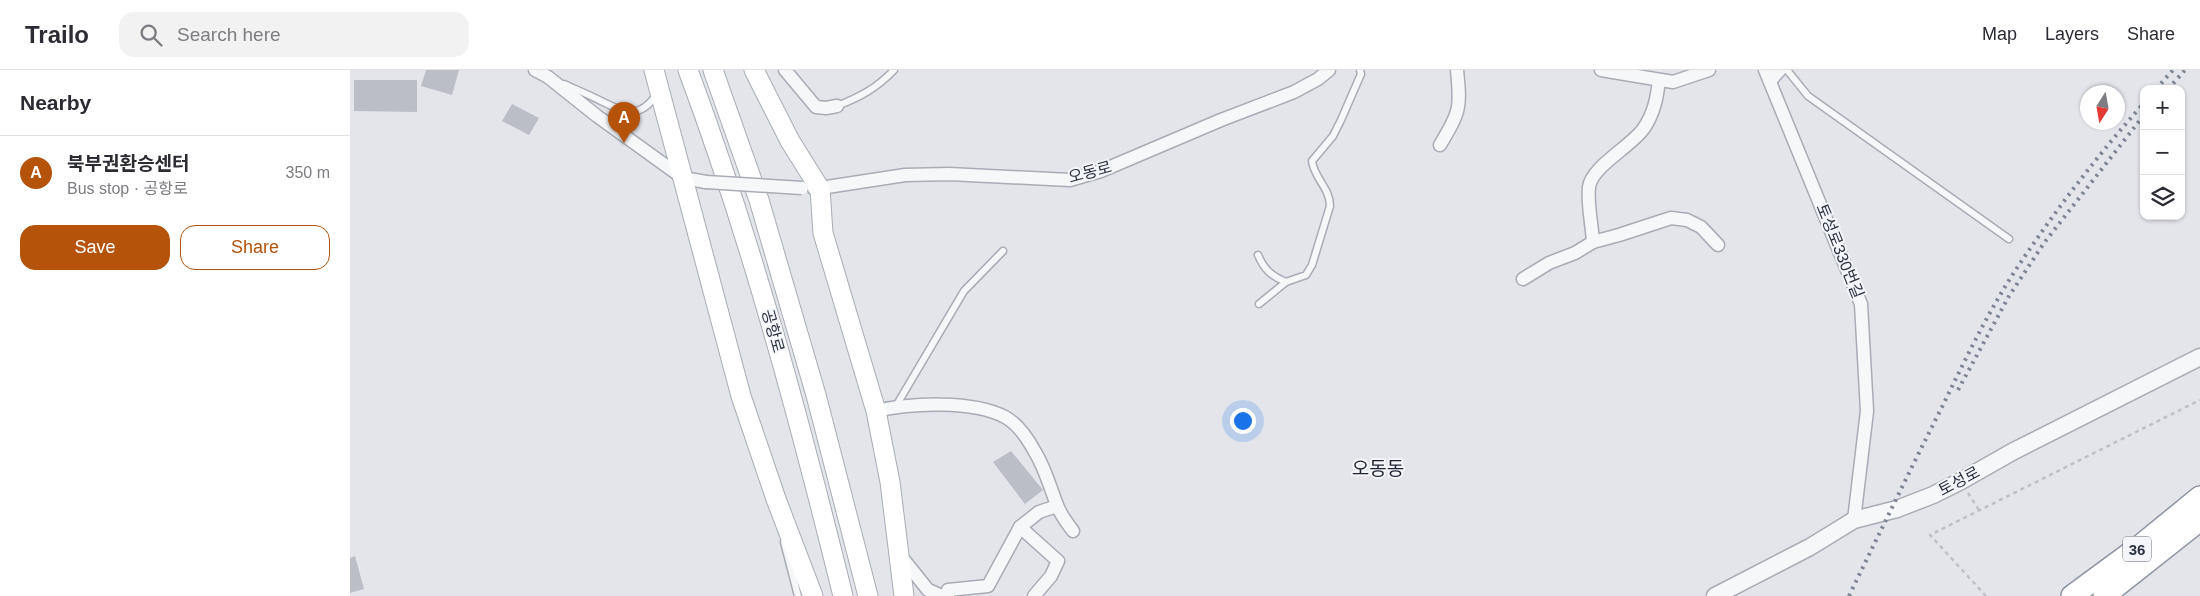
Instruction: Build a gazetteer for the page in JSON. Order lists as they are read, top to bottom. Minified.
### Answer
{"streets":{"highway":["36"],"main road":["공항로"],"street":["오동로","토성로330번길","토성로"]},"crossings":[["토성로330번길","토성로"]],"districts":["오동동"],"north":"bottom","page":{"header":"Trailo","search":"Search here","nav":["Map","Layers","Share"],"heading":"Nearby","map_buttons":["+","−"],"pins":"A","list":[{"mark":"A","name":"북부권환승센터","note":"Bus stop · 공항로","value":"350 m"}],"buttons":["Save","Share"]}}
